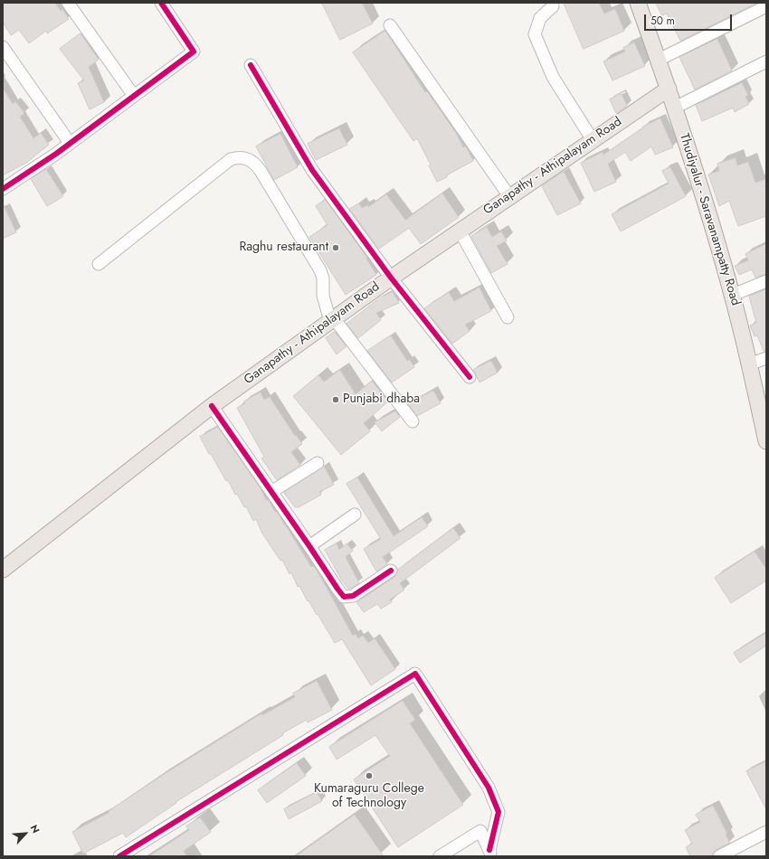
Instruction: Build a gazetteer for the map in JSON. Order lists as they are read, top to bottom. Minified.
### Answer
{"streets":{"main road":["Ganapathy - Athipalayam Road","Thudiyalur - Saravanampatty Road"]},"crossings":[["Ganapathy - Athipalayam Road","Thudiyalur - Saravanampatty Road"]],"places":["Raghu restaurant","Punjabi dhaba","Kumaraguru College of Technology"],"scale_bar":"50 m","north":"top right"}
